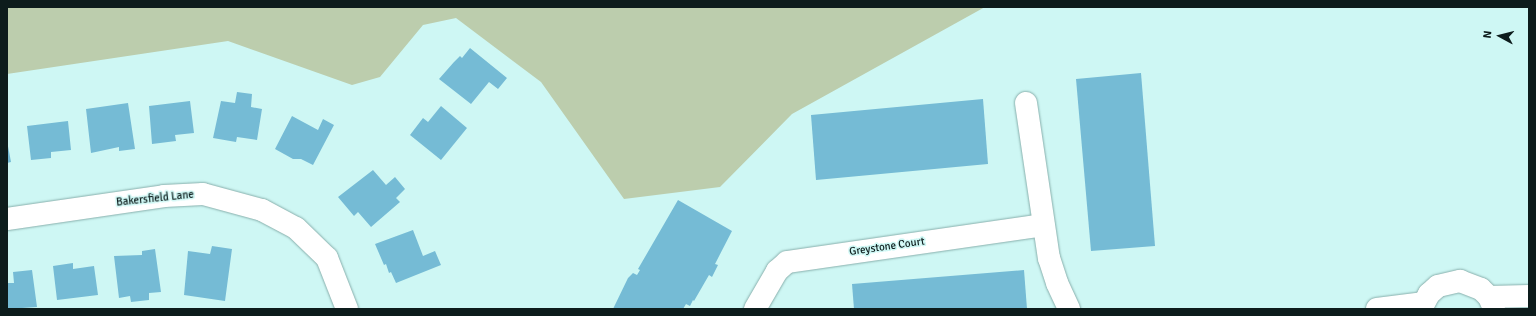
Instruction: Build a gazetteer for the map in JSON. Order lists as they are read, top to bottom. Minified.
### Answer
{"streets":{"street":["Bakersfield Lane","Greystone Court"]},"north":"left"}
